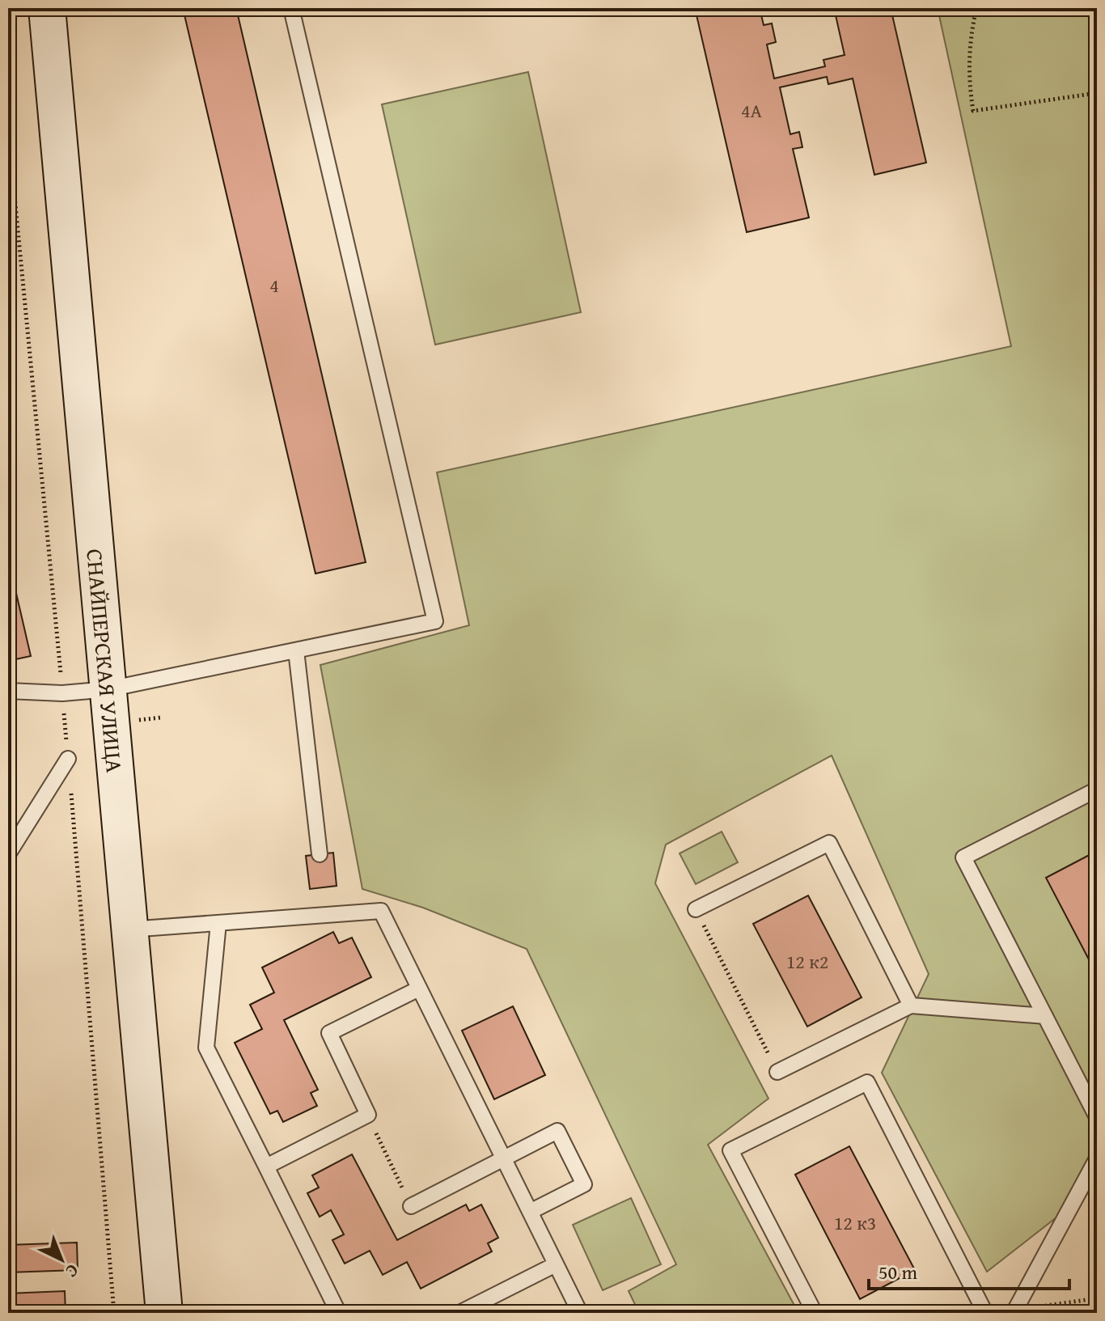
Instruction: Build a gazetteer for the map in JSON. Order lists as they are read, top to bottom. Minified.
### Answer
{"streets":{"street":["СНАЙПЕРСКАЯ УЛИЦА"]},"house_numbers":["4А","4","12 к2","12 к3"],"scale_bar":"50 m","north":"bottom right"}
